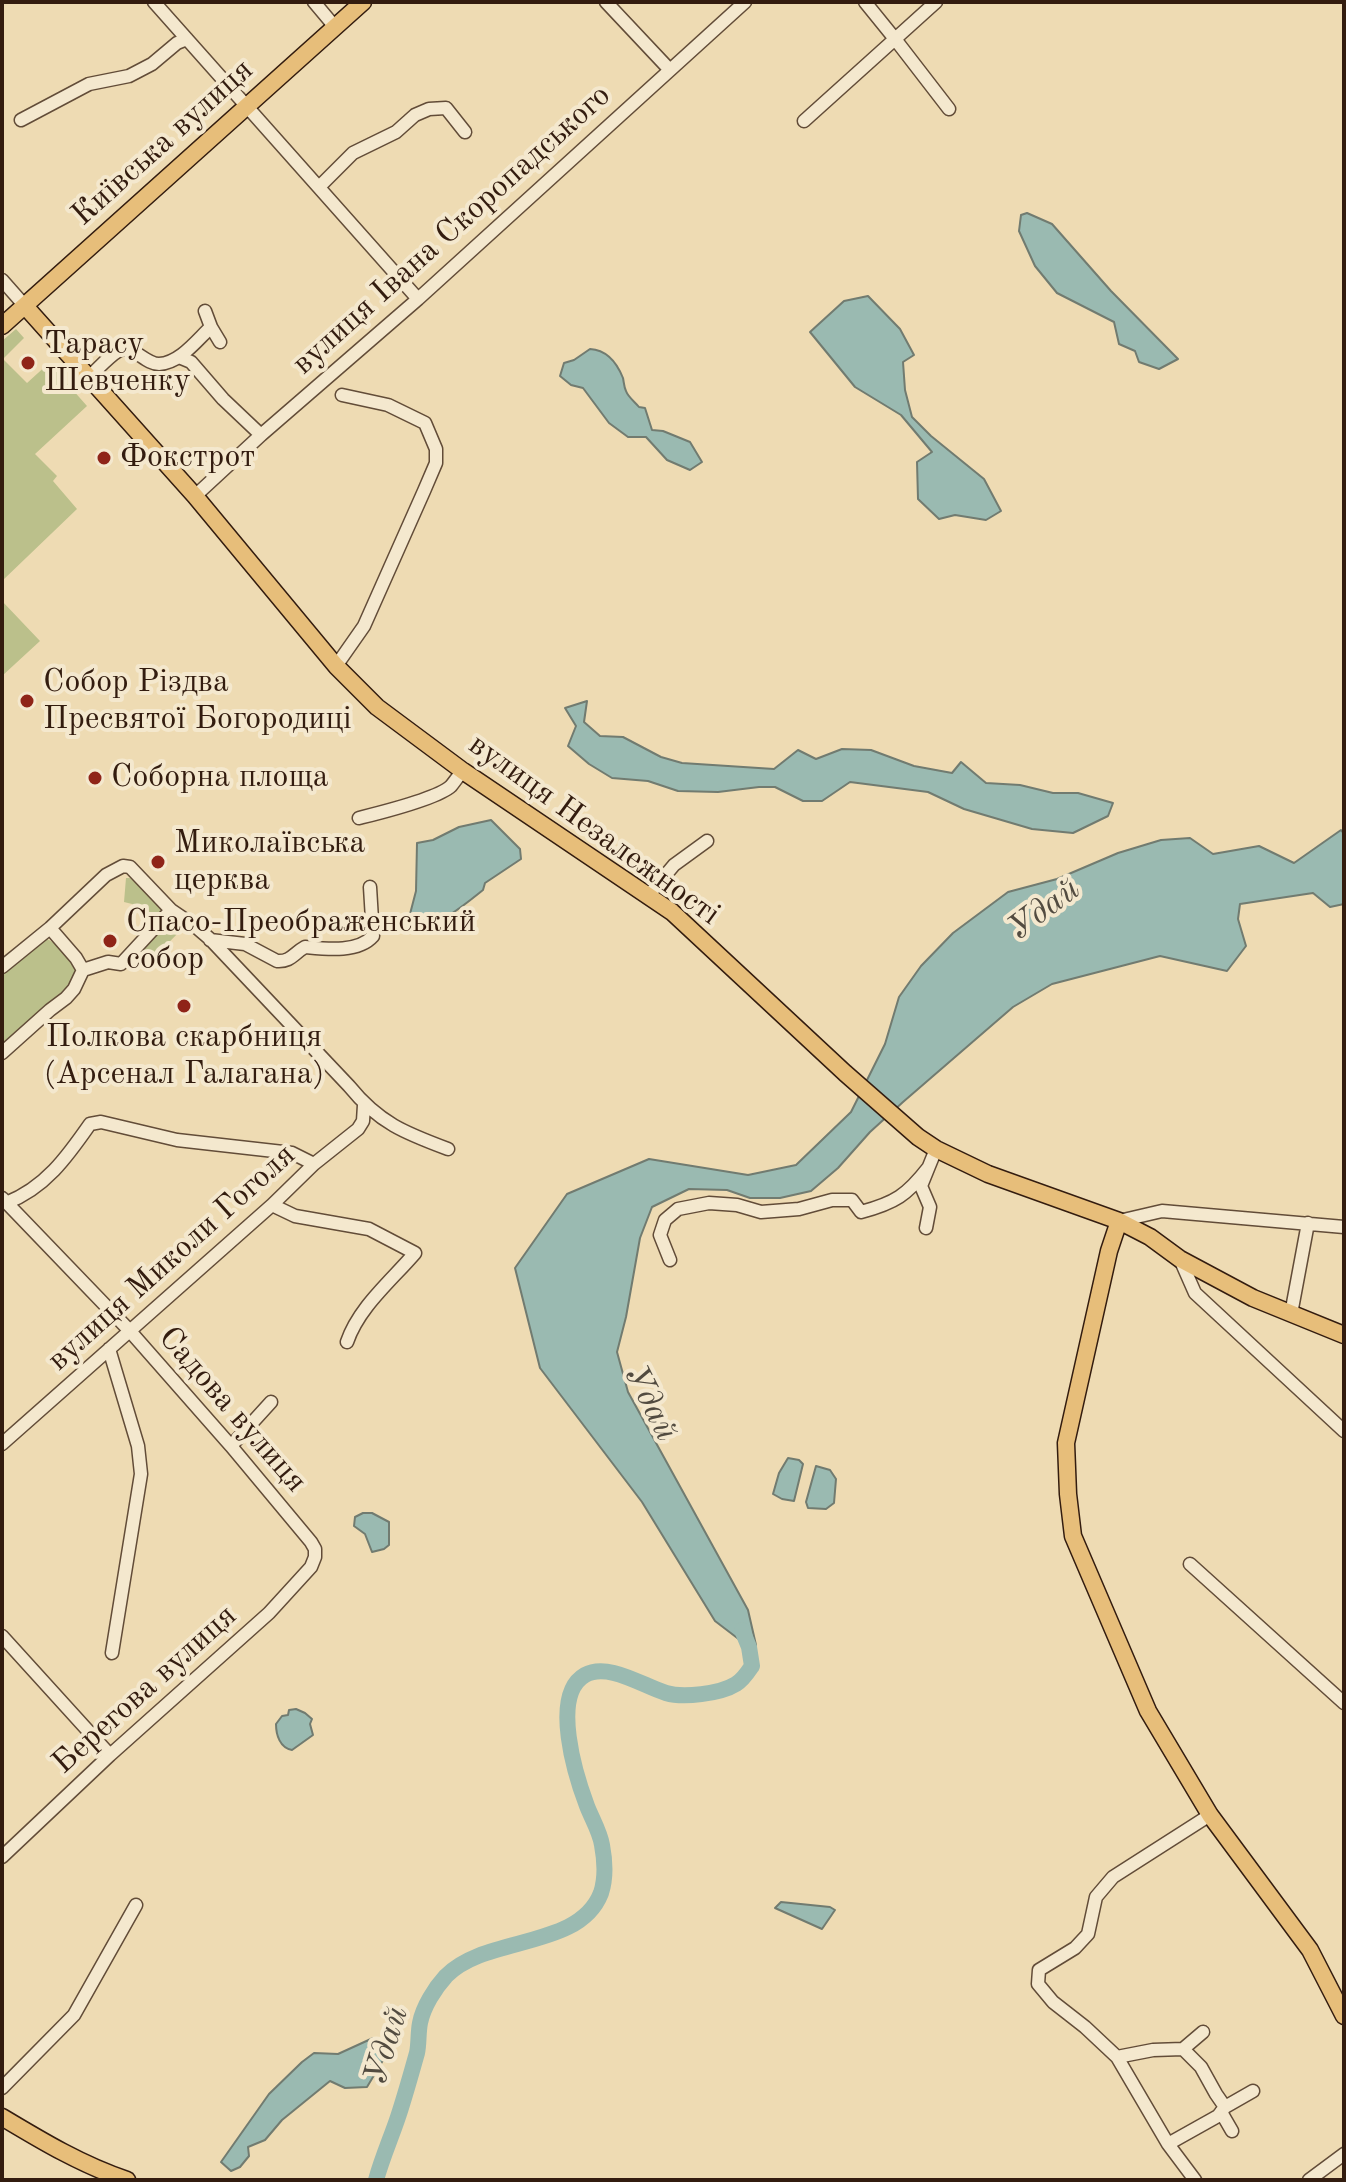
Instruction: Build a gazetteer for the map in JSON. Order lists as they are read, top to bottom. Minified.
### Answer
{"streets":{"main road":["Київська вулиця","вулиця Незалежності"],"street":["вулиця Івана Скоропадського","вулиця Миколи Гоголя","Садова вулиця","Берегова вулиця"]},"crossings":[["Київська вулиця","вулиця Незалежності"],["вулиця Івана Скоропадського","вулиця Незалежності"],["вулиця Миколи Гоголя","Садова вулиця"],["Садова вулиця","Берегова вулиця"]],"water":["Удай"],"places":["Тарасу Шевченку","Фокстрот","Собор Різдва Пресвятої Богородиці","Соборна площа","Миколаївська церква","Спасо-Преображенський собор","Полкова скарбниця (Арсенал Галагана)"]}
